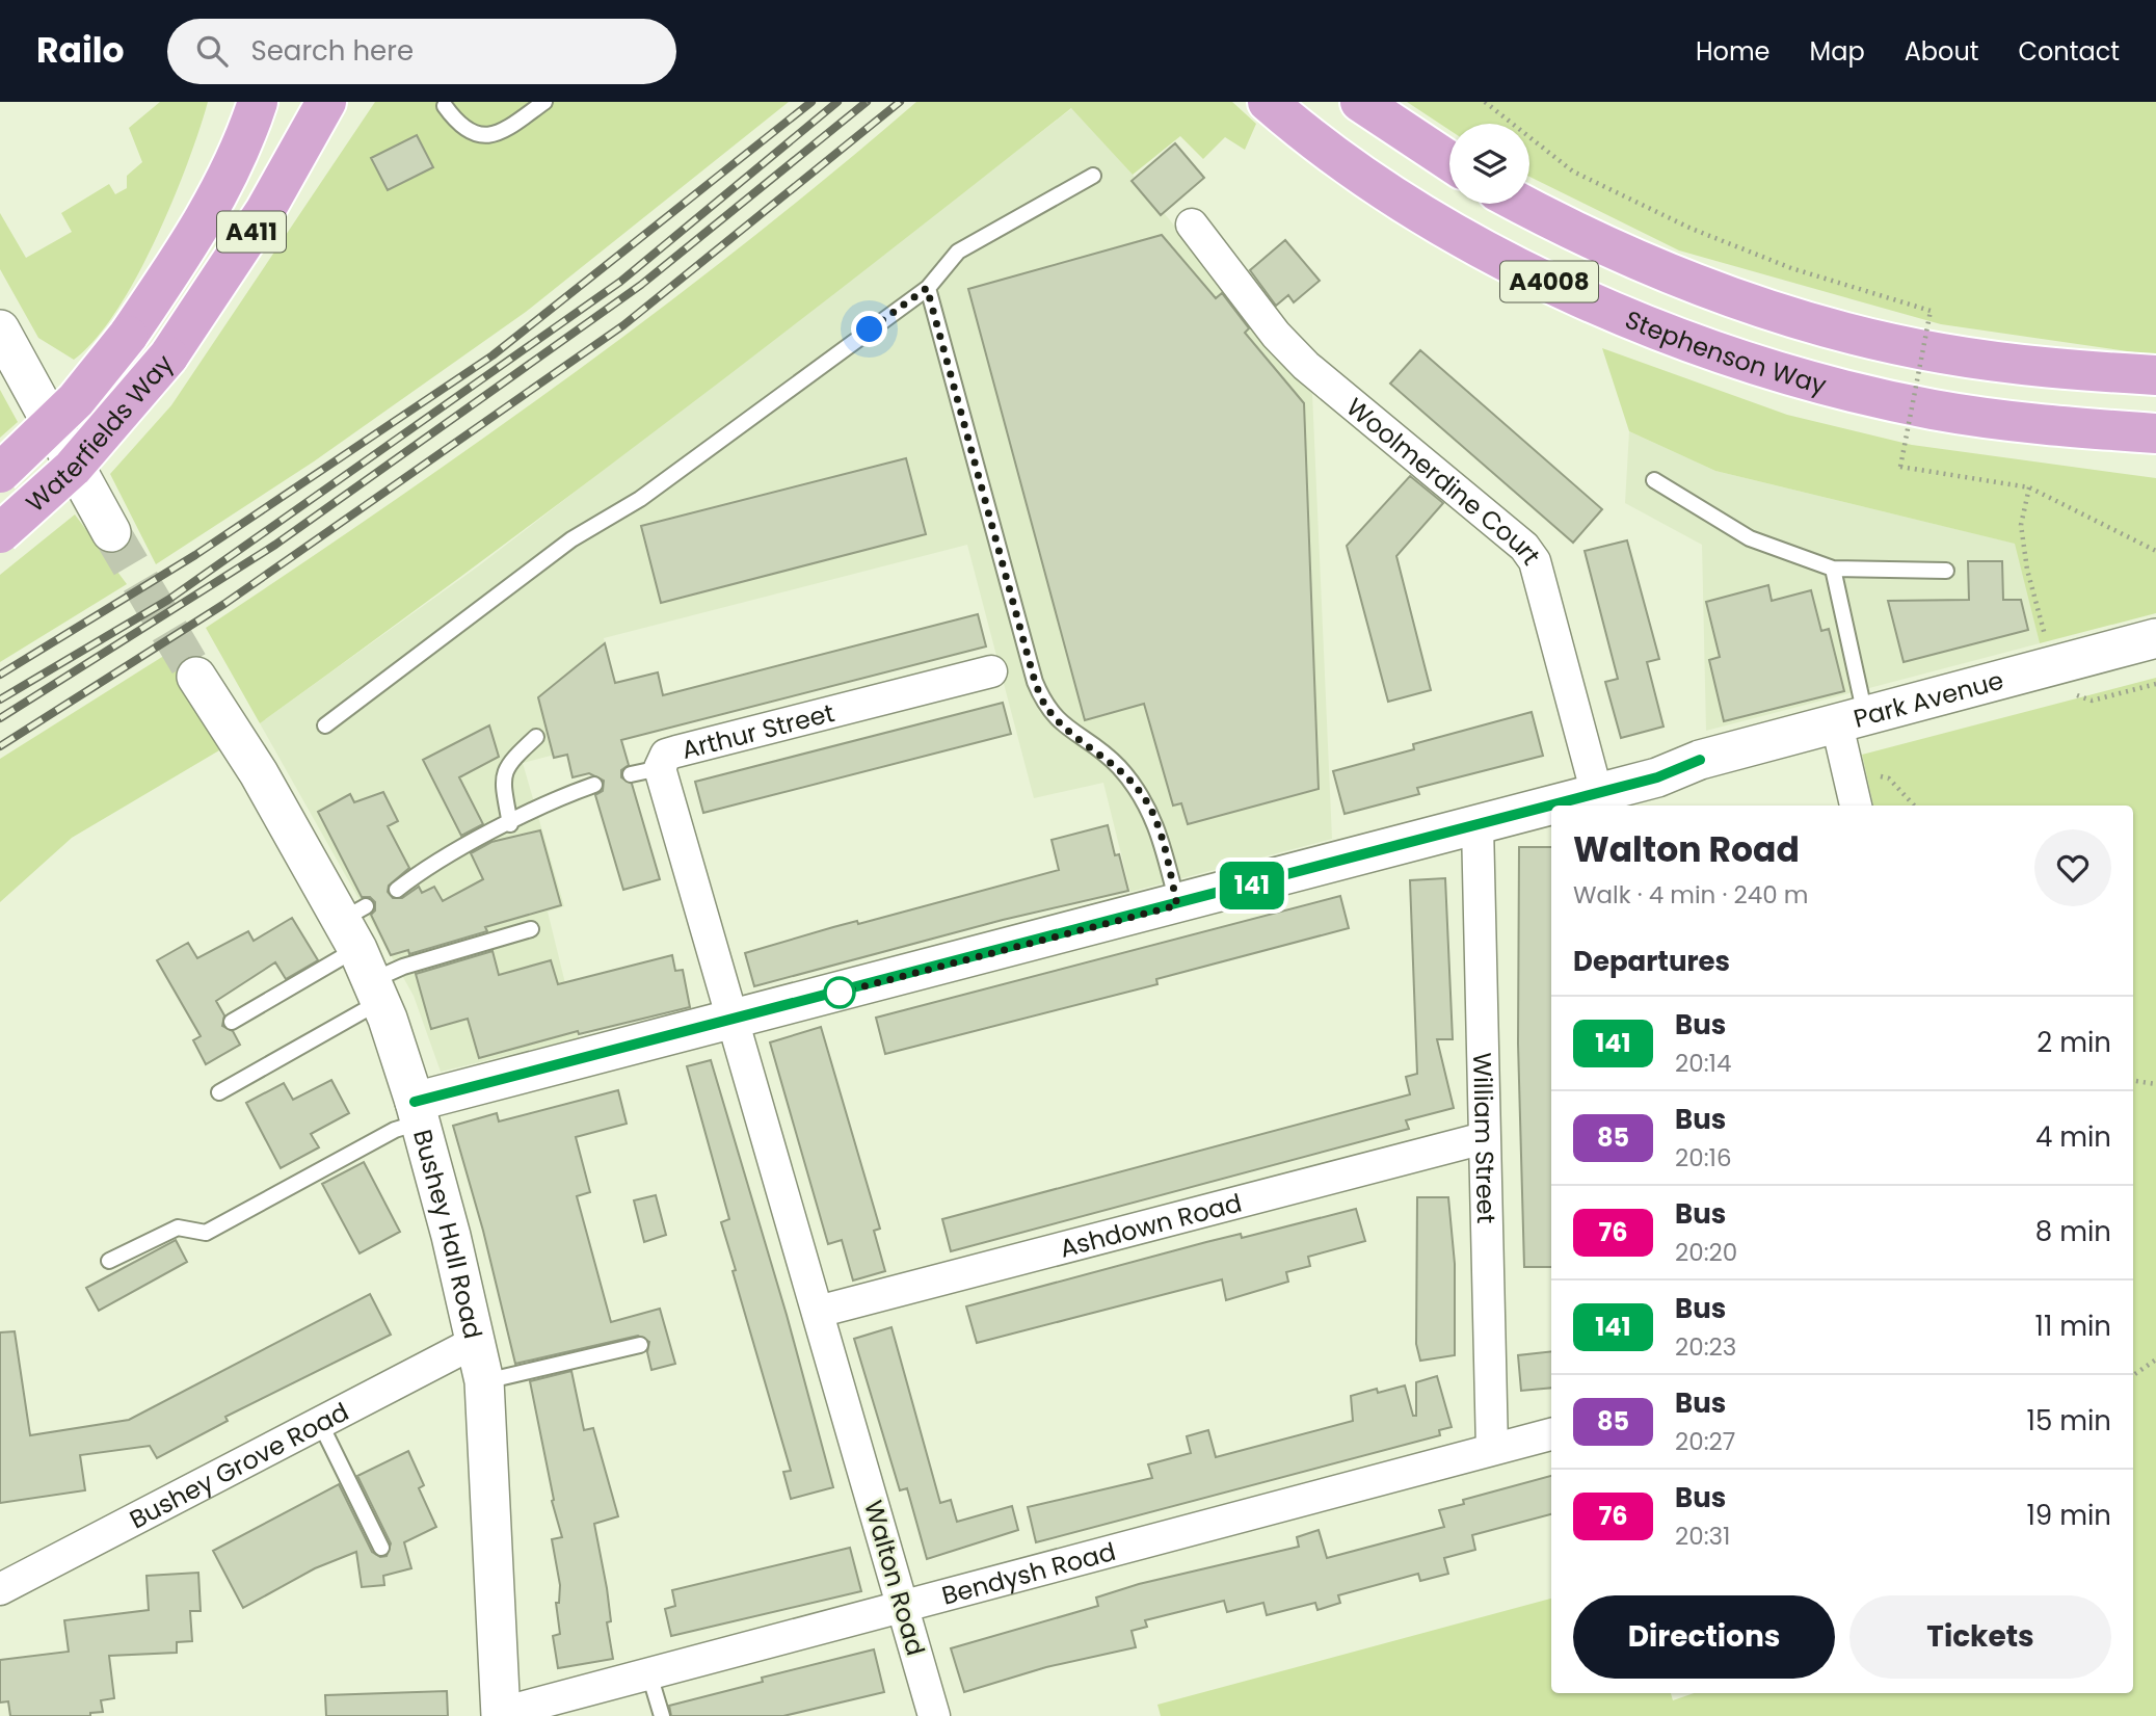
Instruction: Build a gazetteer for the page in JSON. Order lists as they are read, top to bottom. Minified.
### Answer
{"streets":{"main road":["A411","A4008","Stephenson Way","Waterfields Way"],"street":["Woolmerdine Court","Park Avenue","Arthur Street","William Street","Ashdown Road","Bushey Hall Road","Bushey Grove Road","Bendysh Road","Walton Road"]},"crossings":[["Woolmerdine Court","Park Avenue"],["Park Avenue","Arthur Street"],["Park Avenue","William Street"],["Park Avenue","Bushey Hall Road"],["Park Avenue","Walton Road"],["Arthur Street","Walton Road"],["William Street","Ashdown Road"],["William Street","Bendysh Road"],["Ashdown Road","Walton Road"],["Bushey Hall Road","Bushey Grove Road"],["Bushey Hall Road","Bendysh Road"],["Bendysh Road","Walton Road"]],"lines":["bus line 141"],"page":{"header":"Railo","search":"Search here","nav":["Home","Map","About","Contact"],"on_map":"141","heading":[["Walton Road","Walk · 4 min · 240 m"],"Departures"],"list":[{"mark":"141","name":"Bus","note":"20:14","value":"2 min"},{"mark":"85","name":"Bus","note":"20:16","value":"4 min"},{"mark":"76","name":"Bus","note":"20:20","value":"8 min"},{"mark":"141","name":"Bus","note":"20:23","value":"11 min"},{"mark":"85","name":"Bus","note":"20:27","value":"15 min"},{"mark":"76","name":"Bus","note":"20:31","value":"19 min"}],"buttons":["Directions","Tickets"]}}
